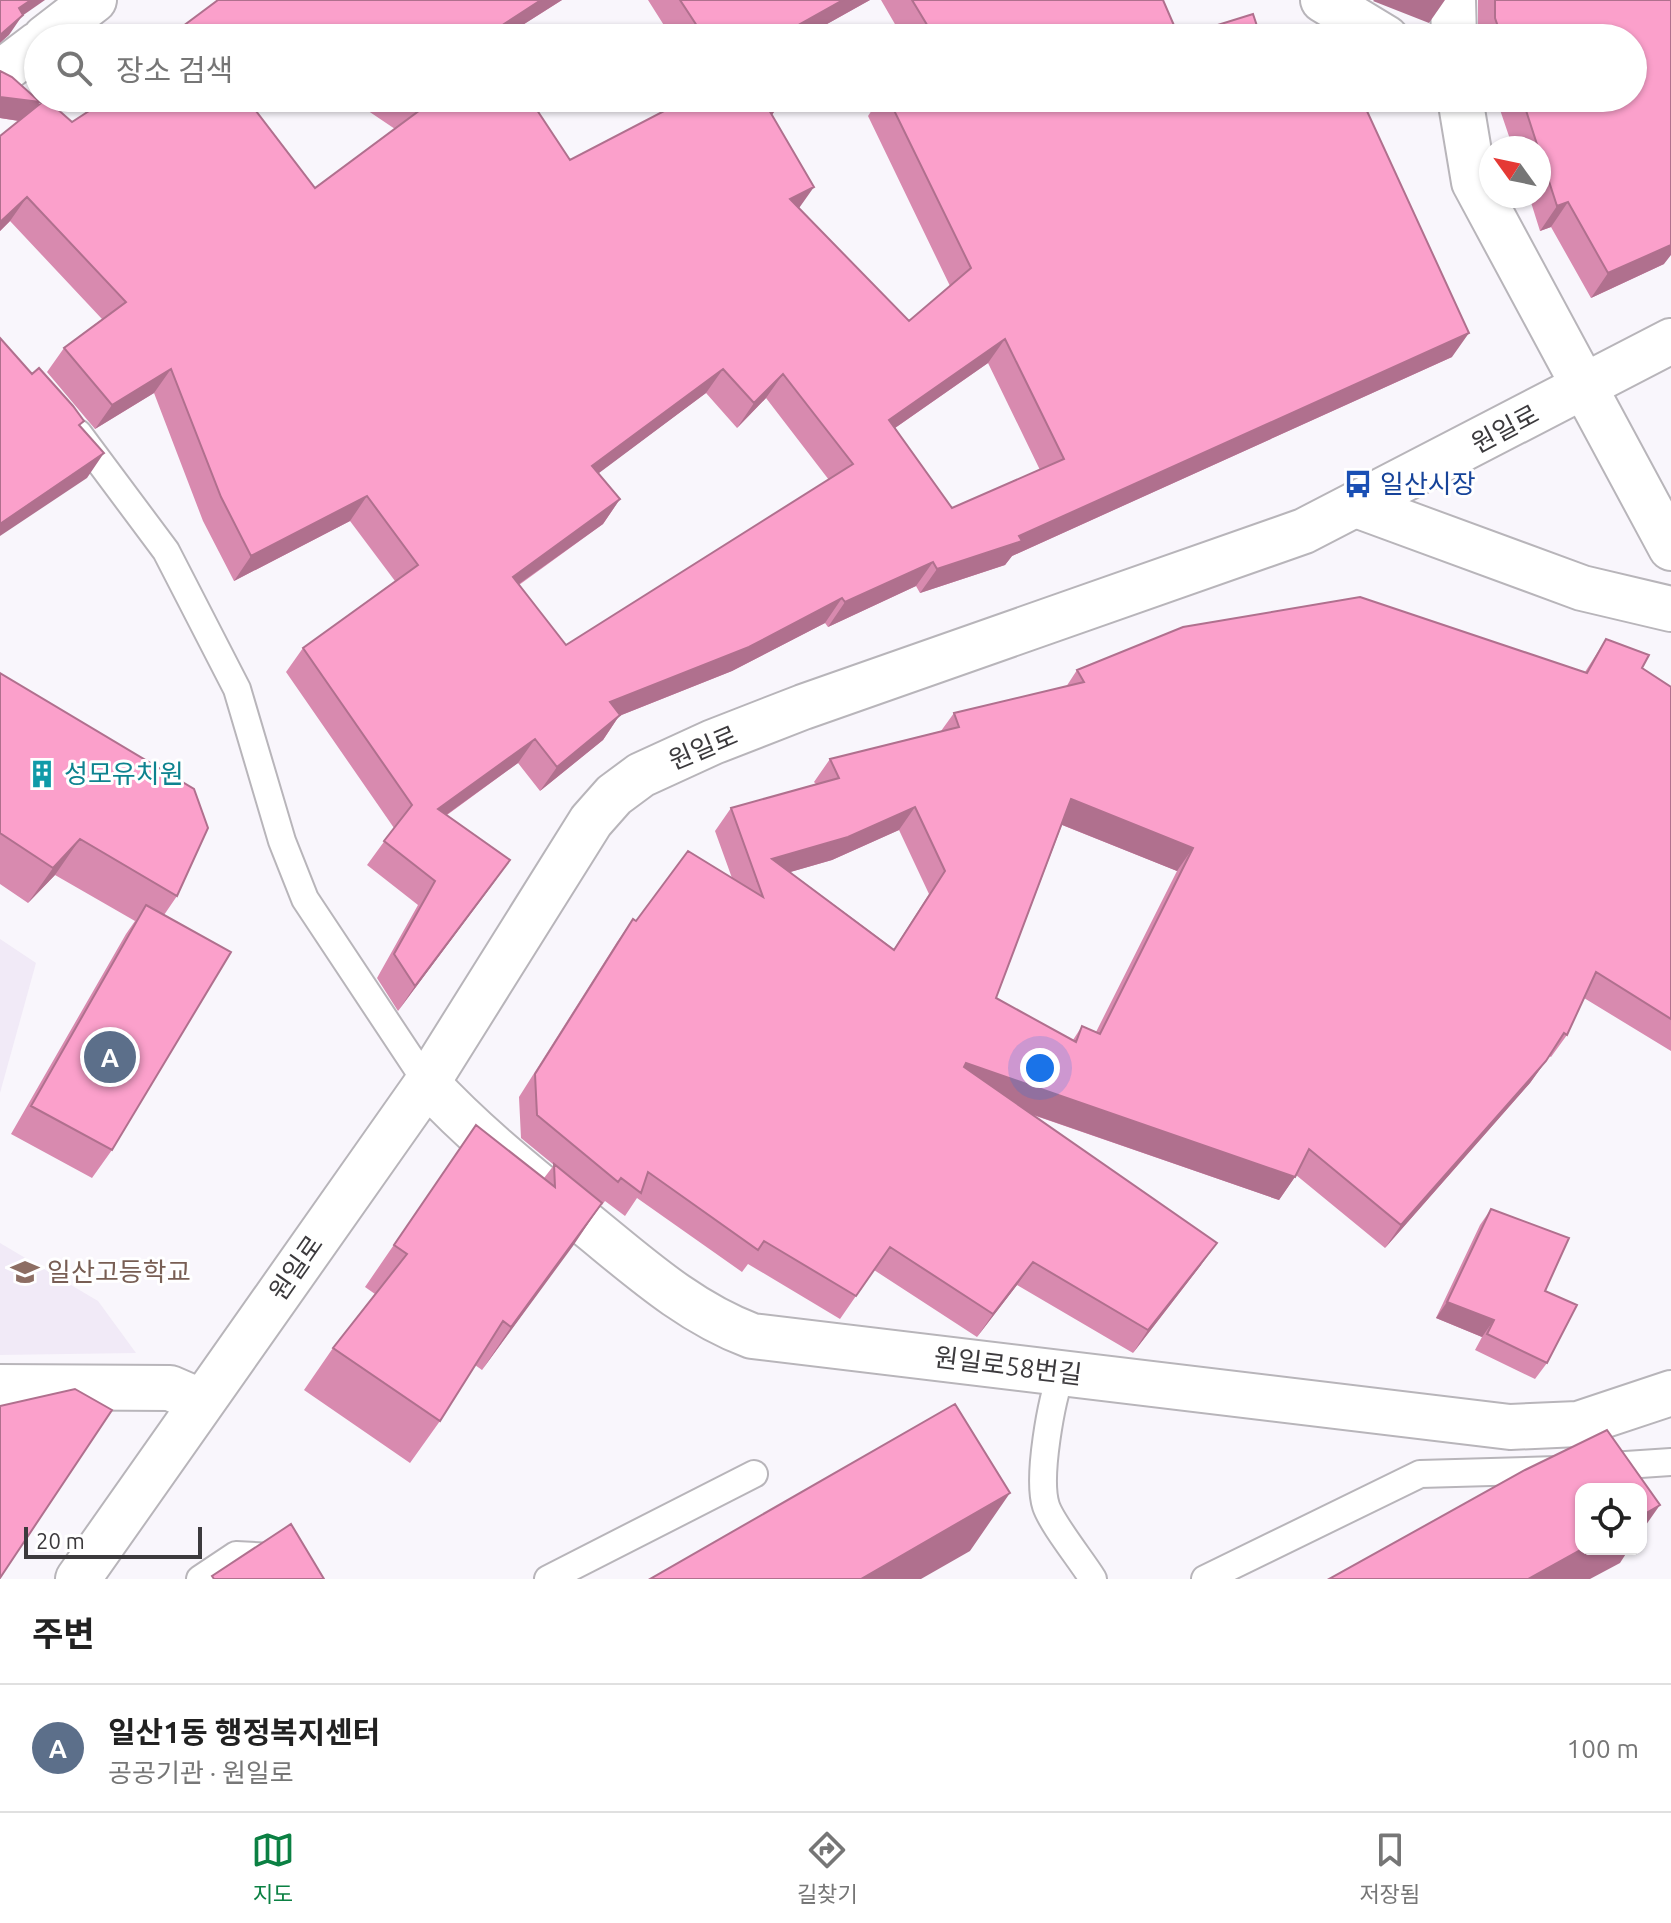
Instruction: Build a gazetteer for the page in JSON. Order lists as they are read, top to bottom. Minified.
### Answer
{"streets":{"street":["원일로","원일로58번길"]},"crossings":[["원일로","원일로58번길"]],"places":{"bus stop":["일산시장"],"building":["성모유치원"],"school or university":["일산고등학교"]},"scale_bar":"20 m","north":"top left","page":{"search":"장소 검색","pins":"A","scale":"20 m","heading":"주변","list":[{"mark":"A","name":"일산1동 행정복지센터","note":"공공기관 · 원일로","value":"100 m"}],"nav":["지도","길찾기","저장됨"]}}
